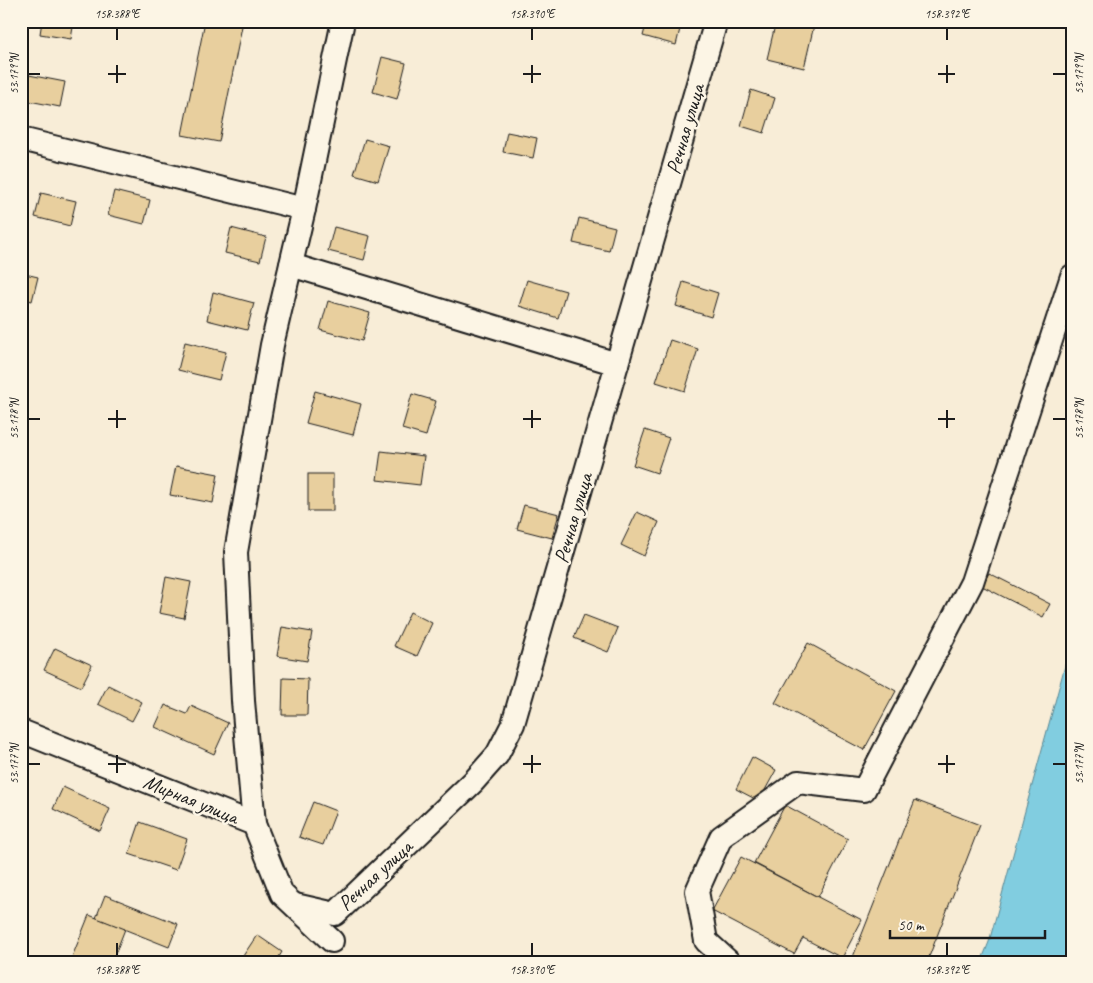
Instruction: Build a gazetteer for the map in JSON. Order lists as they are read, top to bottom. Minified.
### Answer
{"streets":{"street":["Речная улица","Мирная улица"]},"crossings":[["Речная улица","Мирная улица"]],"scale_bar":"50 m","coordinates":["158.388°E","158.390°E","158.392°E","53.179°N","53.178°N","53.177°N"]}
